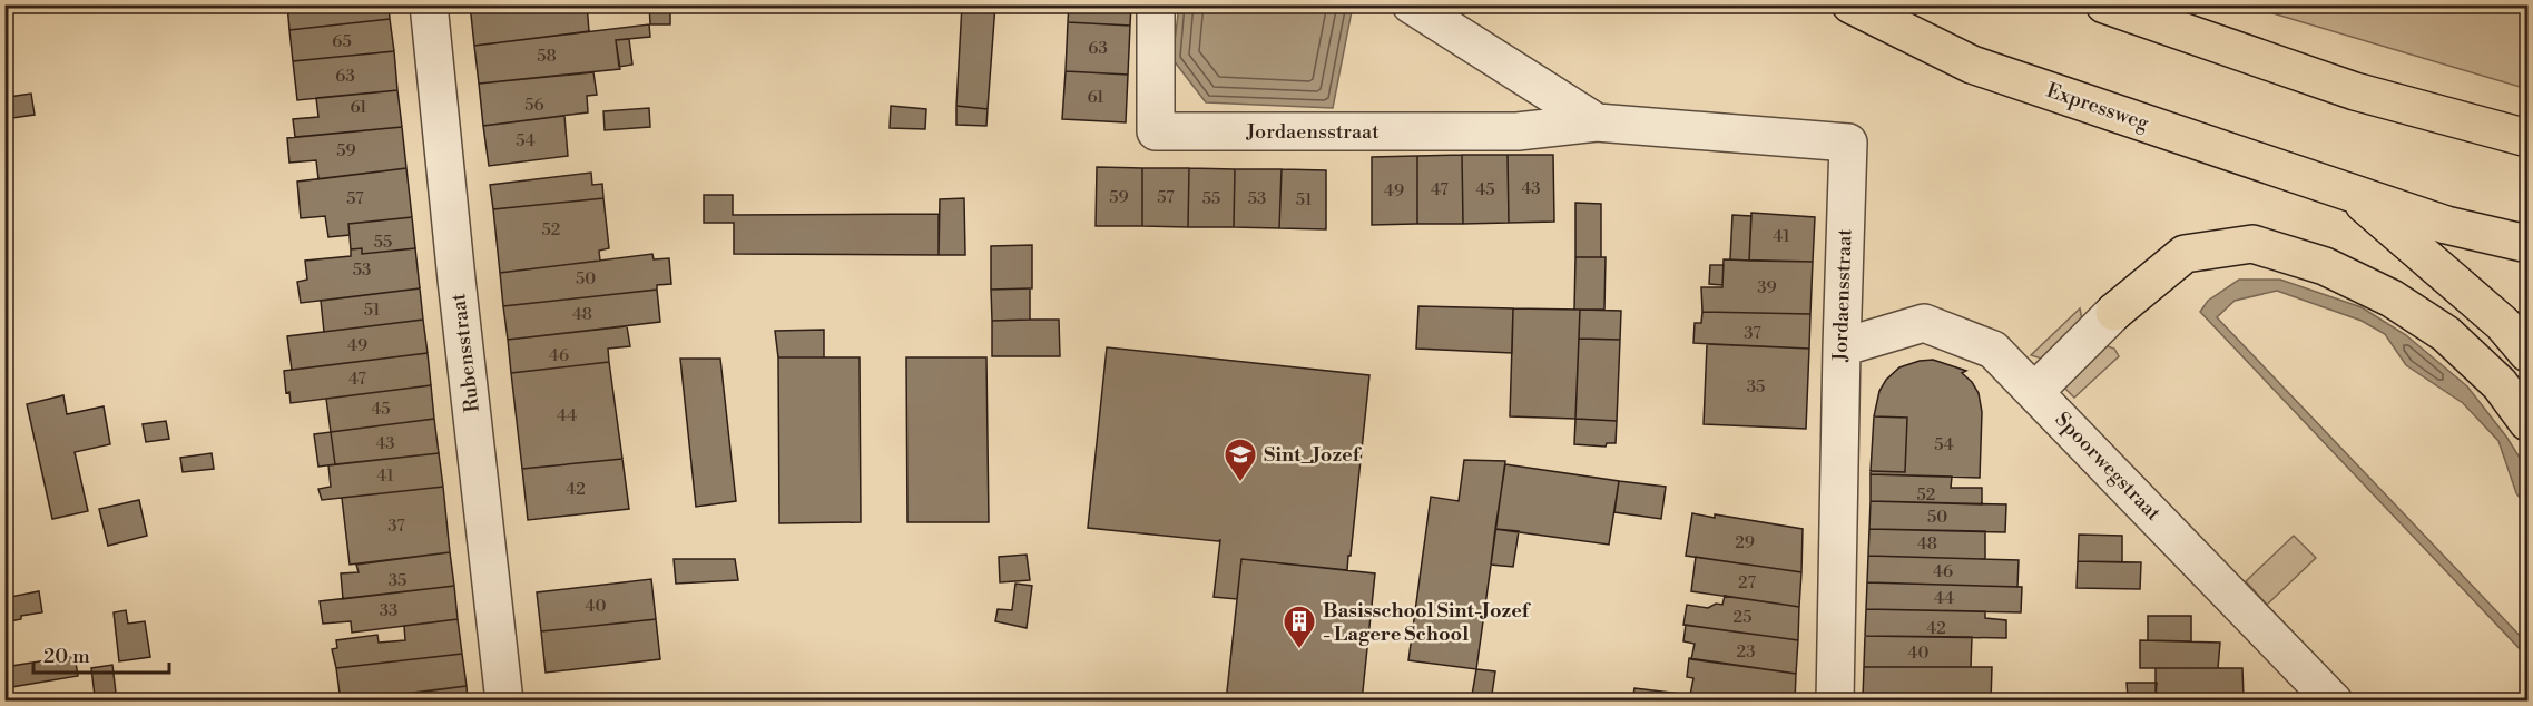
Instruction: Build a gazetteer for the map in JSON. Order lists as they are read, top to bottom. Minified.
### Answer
{"streets":{"highway":["Expressweg"],"street":["Jordaensstraat","Rubensstraat","Spoorwegstraat"]},"crossings":[["Jordaensstraat","Spoorwegstraat"]],"places":{"school or university":["Sint_Jozef"],"building":["Basisschool Sint-Jozef - Lagere School"]},"house_numbers":["65","63","58","63","61","56","61","54","59","43","47","45","49","59","57","57","55","53","51","52","41","55","53","50","39","51","48","37","49","46","47","35","45","44","43","54","41","42","52","50","37","29","48","46","35","27","44","40","33","25","42","23","40"],"scale_bar":"20 m"}
